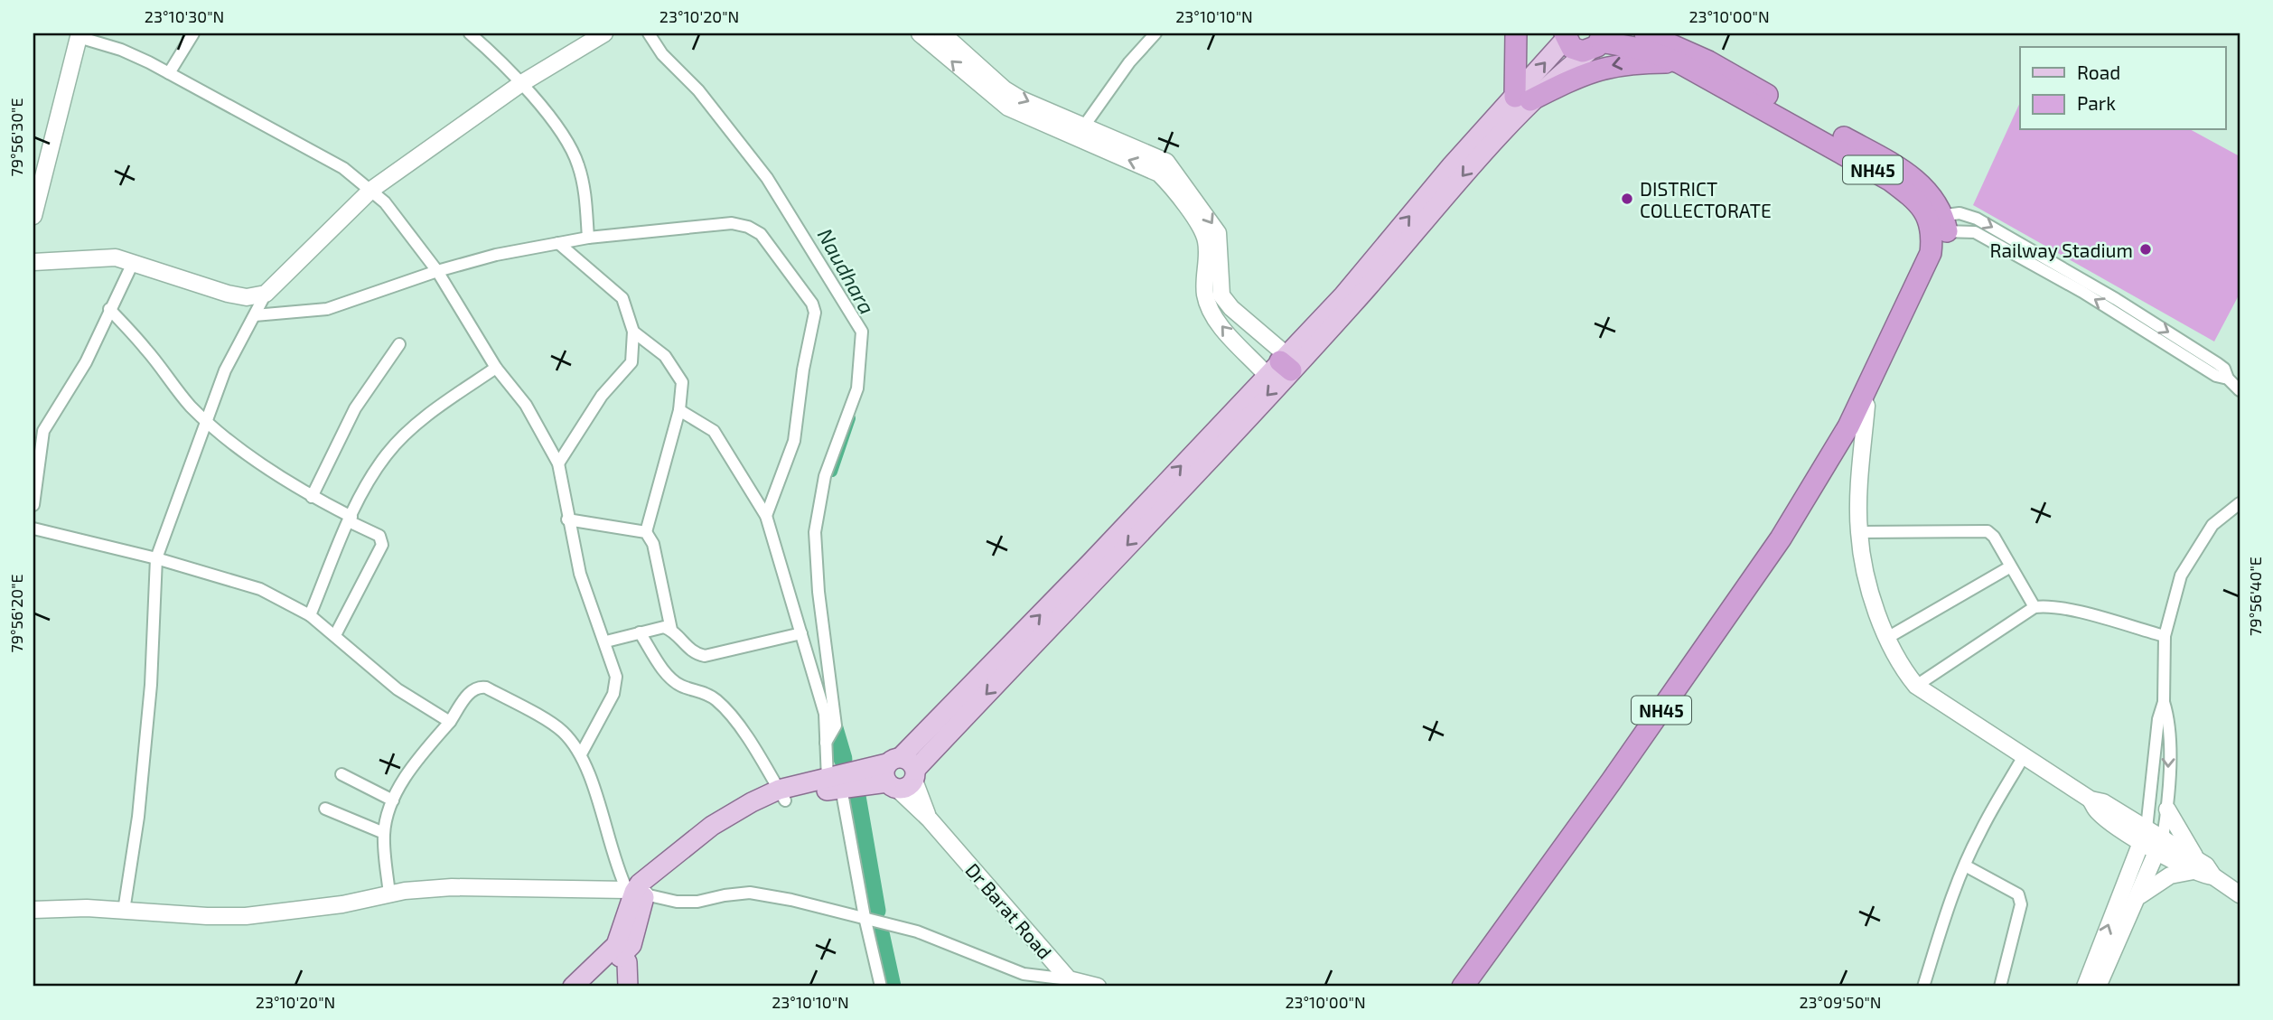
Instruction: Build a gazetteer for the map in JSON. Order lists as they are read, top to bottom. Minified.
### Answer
{"streets":{"highway":["NH45"],"street":["Dr Barat Road"]},"water":["Naudhara"],"places":["DISTRICT COLLECTORATE","Railway Stadium"],"legend":["Road","Park"],"coordinates":["23°10'30\"N","23°10'20\"N","23°10'10\"N","23°10'00\"N","79°56'30\"E","79°56'40\"E","79°56'20\"E","23°09'50\"N"]}
